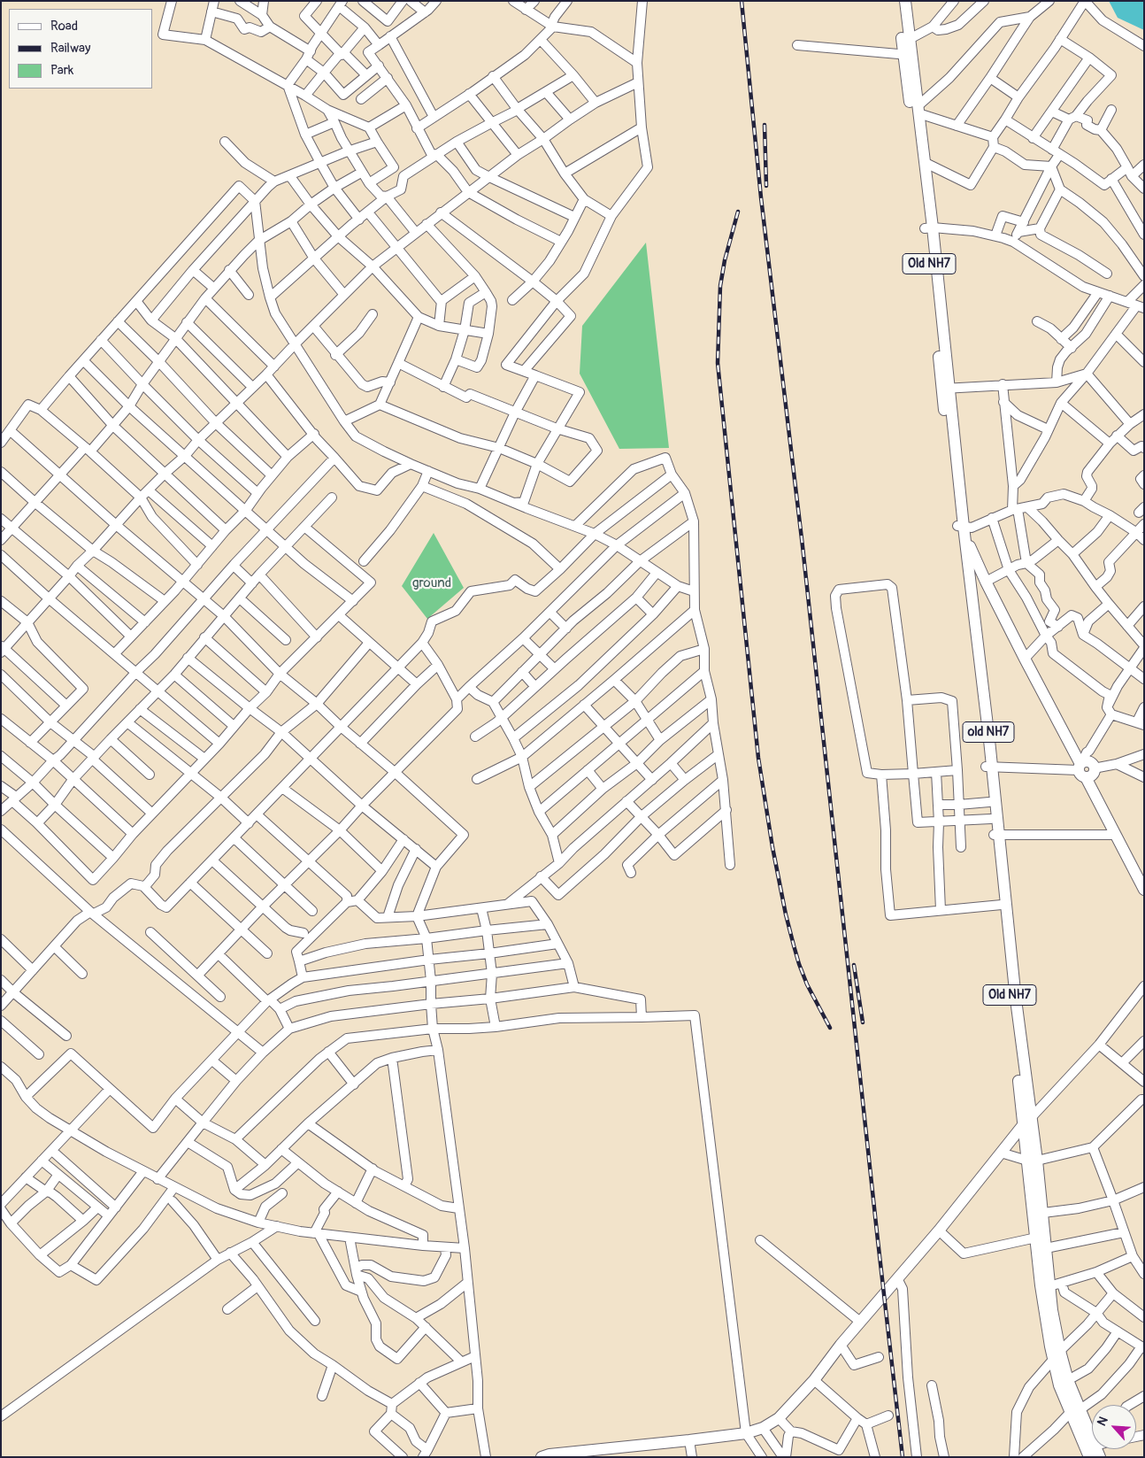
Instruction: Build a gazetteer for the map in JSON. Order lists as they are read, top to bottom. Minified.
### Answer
{"streets":{"main road":["Old NH7","old NH7"]},"crossings":[["Old NH7","old NH7"]],"parks":["ground"],"legend":["Road","Railway","Park"],"north":"top left"}
